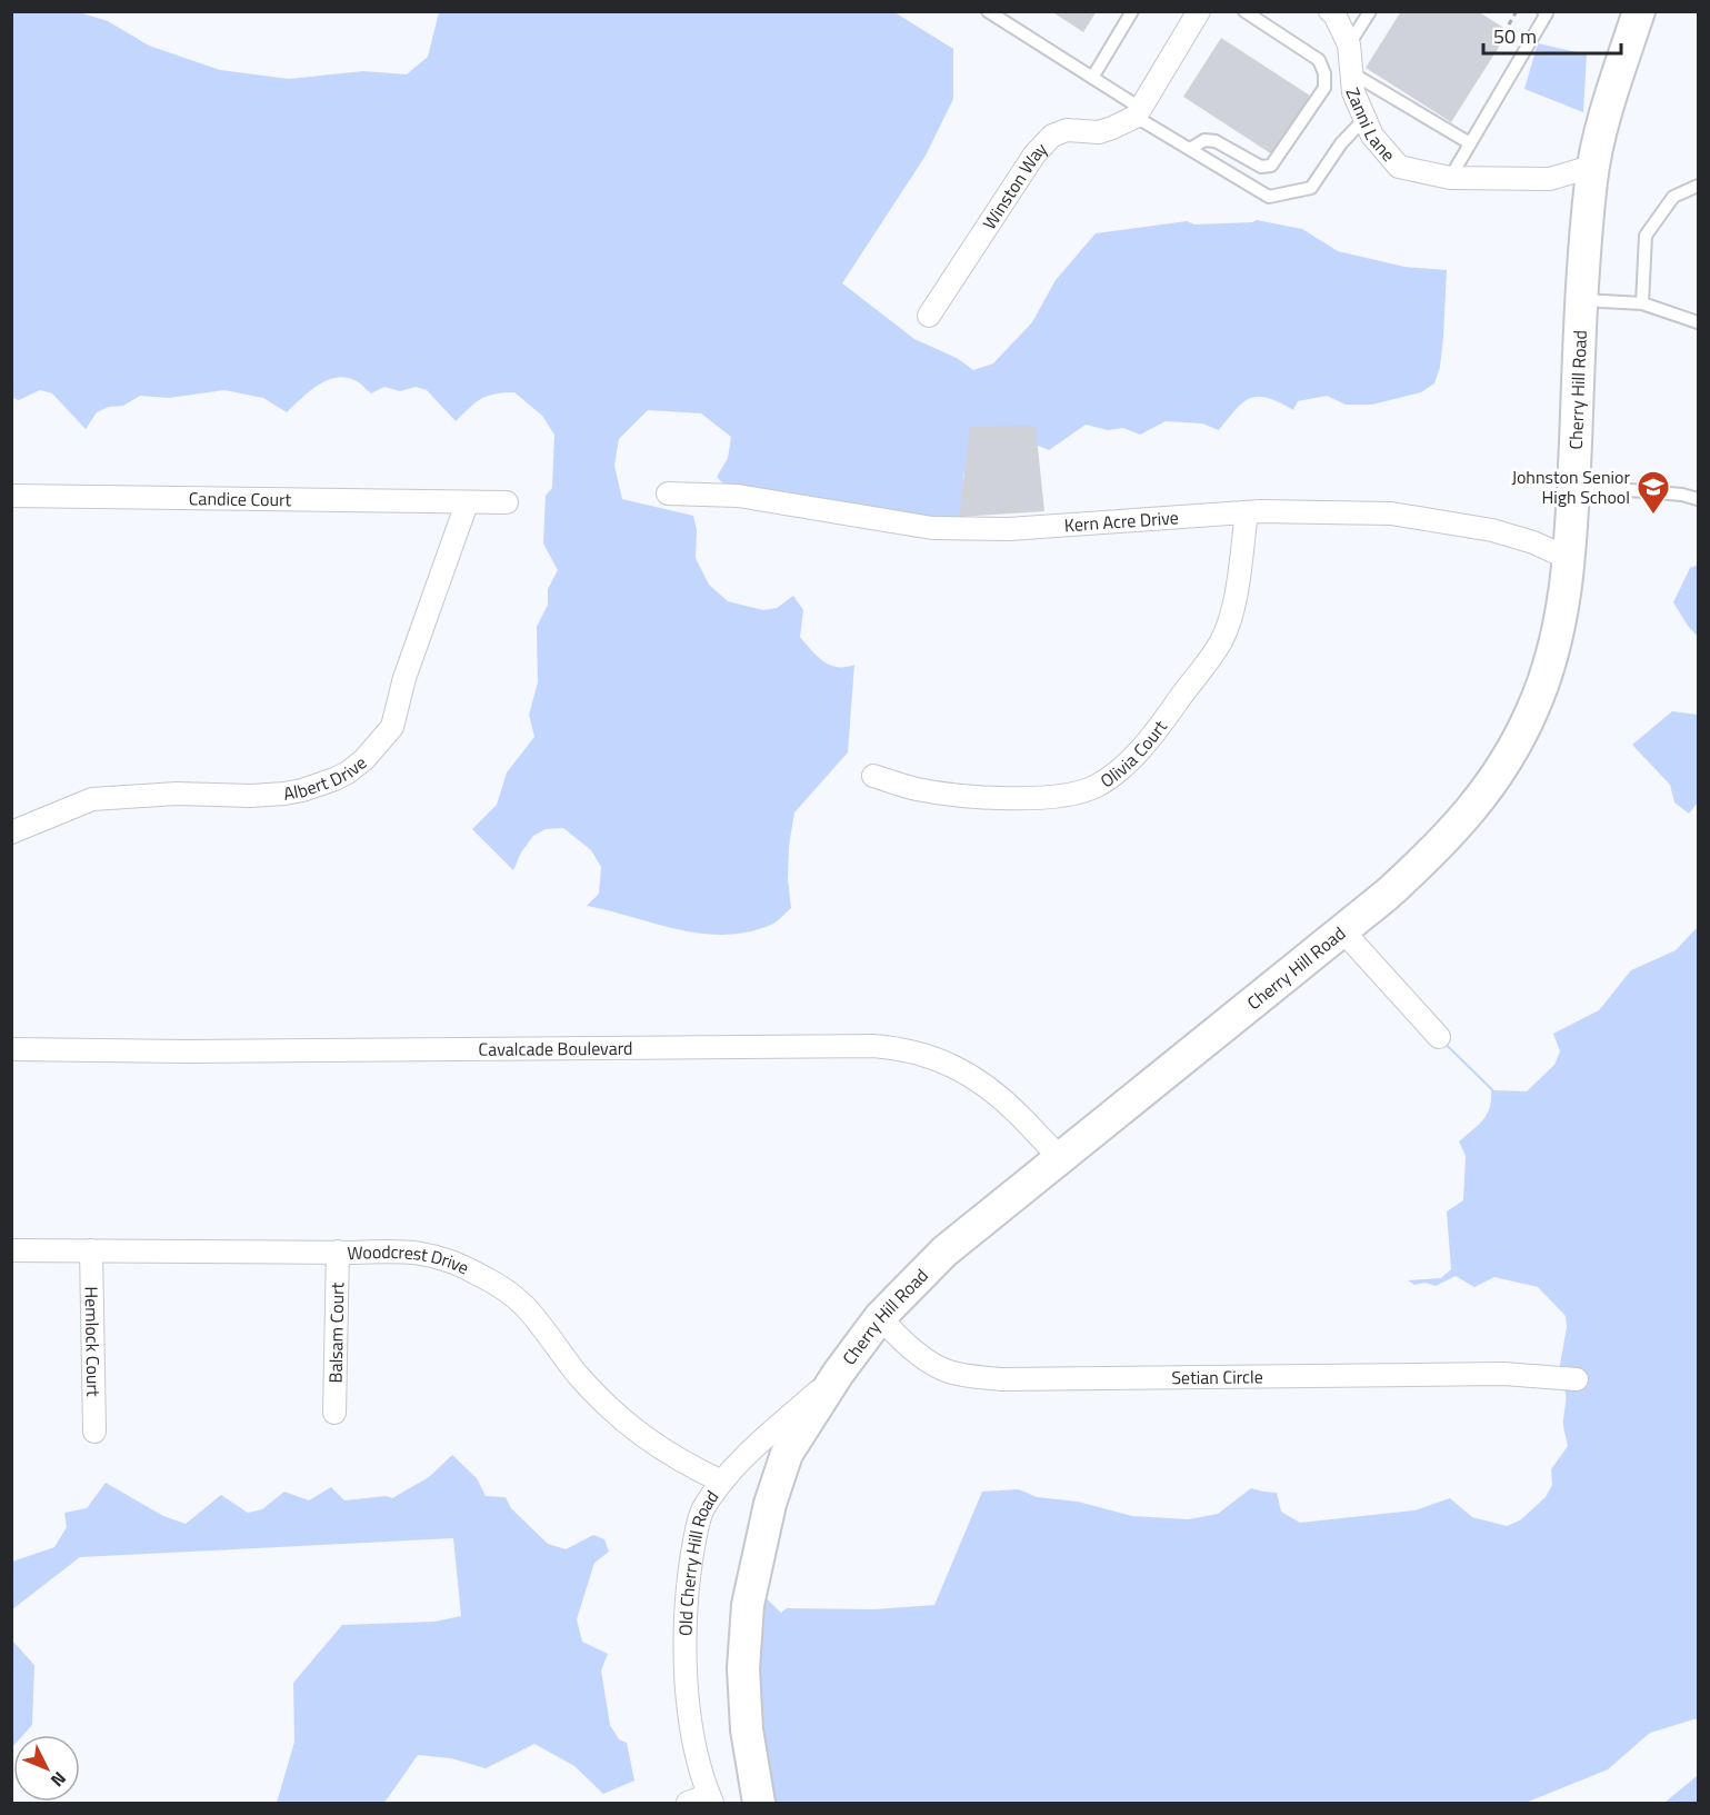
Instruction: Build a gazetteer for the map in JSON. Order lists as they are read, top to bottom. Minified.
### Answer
{"streets":{"main road":["Cherry Hill Road"],"street":["Zanni Lane","Winston Way","Candice Court","Kern Acre Drive","Olivia Court","Albert Drive","Cavalcade Boulevard","Woodcrest Drive","Balsam Court","Hemlock Court","Setian Circle","Old Cherry Hill Road"]},"crossings":[["Zanni Lane","Cherry Hill Road"],["Cherry Hill Road","Kern Acre Drive"],["Cherry Hill Road","Cavalcade Boulevard"],["Cherry Hill Road","Setian Circle"],["Cherry Hill Road","Old Cherry Hill Road"],["Candice Court","Albert Drive"],["Kern Acre Drive","Olivia Court"],["Woodcrest Drive","Balsam Court"],["Woodcrest Drive","Hemlock Court"],["Woodcrest Drive","Old Cherry Hill Road"]],"places":{"school or university":["Johnston Senior High School"]},"scale_bar":"50 m","north":"bottom right"}
